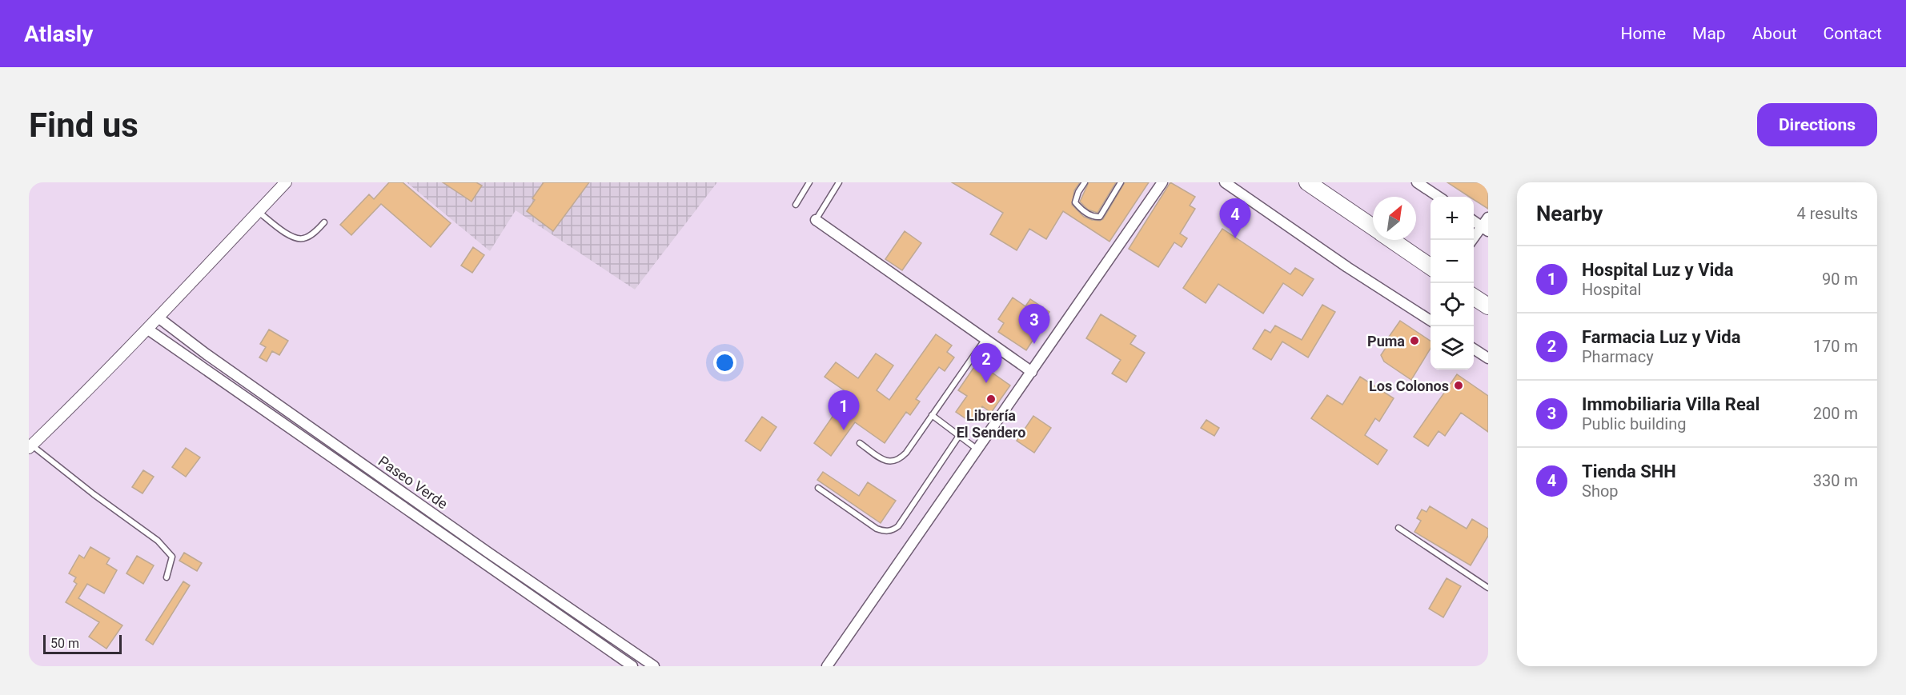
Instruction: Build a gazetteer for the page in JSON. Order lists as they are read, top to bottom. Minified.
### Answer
{"streets":{"street":["Paseo Verde"]},"places":["Puma","Los Colonos","Librería El Sendero"],"scale_bar":"50 m","north":"top right","page":{"header":"Atlasly","nav":["Home","Map","About","Contact"],"buttons":"Directions","title":"Find us","heading":["Nearby","4 results"],"map_buttons":["+","−"],"pins":["4","3","2","1"],"list":[{"mark":"1","name":"Hospital Luz y Vida","note":"Hospital","value":"90 m"},{"mark":"2","name":"Farmacia Luz y Vida","note":"Pharmacy","value":"170 m"},{"mark":"3","name":"Immobiliaria Villa Real","note":"Public building","value":"200 m"},{"mark":"4","name":"Tienda SHH","note":"Shop","value":"330 m"}],"scale":"50 m"}}
